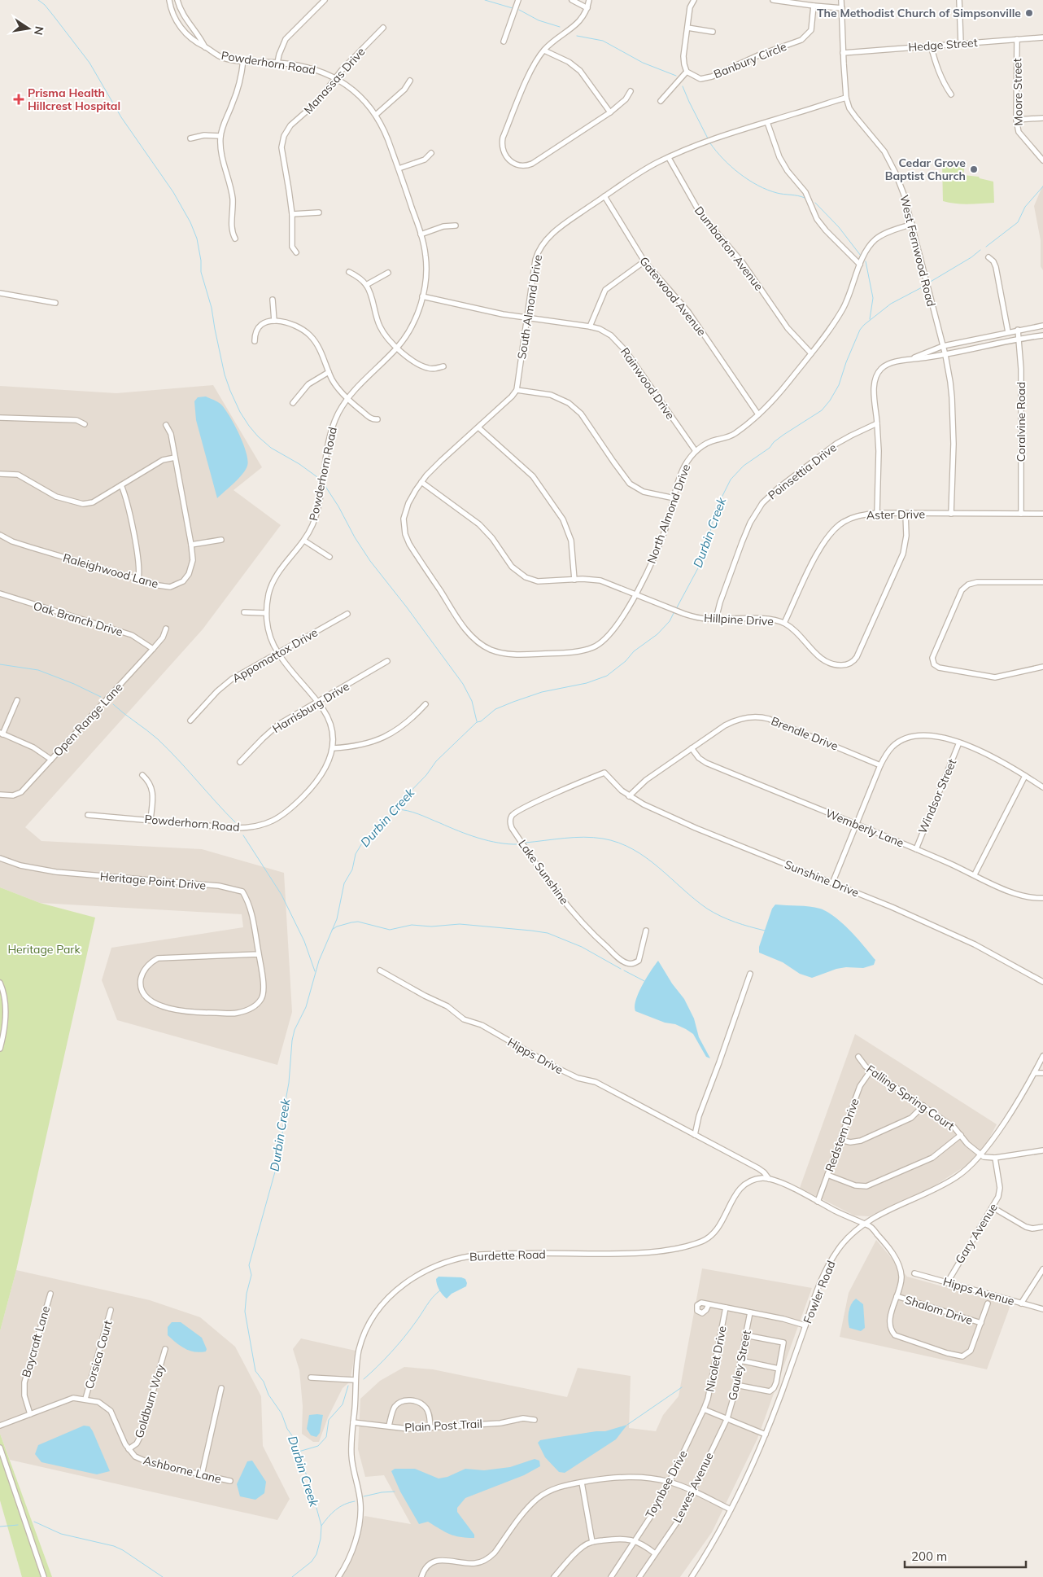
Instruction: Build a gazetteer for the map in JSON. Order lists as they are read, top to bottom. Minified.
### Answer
{"streets":{"street":["Hedge Street","Banbury Circle","Powderhorn Road","Manassas Drive","Moore Street","Dumbarton Avenue","West Fernwood Road","Gatewood Avenue","South Almond Drive","Rainwood Drive","Coralvine Road","Poinsettia Drive","North Almond Drive","Aster Drive","Raleighwood Lane","Oak Branch Drive","Hillpine Drive","Appomattox Drive","Harrisburg Drive","Open Range Lane","Brendle Drive","Windsor Street","Wemberly Lane","Lake Sunshine","Sunshine Drive","Heritage Point Drive","Hipps Drive","Falling Spring Court","Redstem Drive","Gary Avenue","Burdette Road","Hipps Avenue","Fowler Road","Shalom Drive","Baycraft Lane","Corsica Court","Nicolet Drive","Gauley Street","Goldburn Way","Plain Post Trail","Ashborne Lane","Toynbee Drive","Lewes Avenue"]},"crossings":[["Hedge Street","Moore Street"],["Hedge Street","West Fernwood Road"],["Powderhorn Road","Manassas Drive"],["Powderhorn Road","Rainwood Drive"],["Powderhorn Road","Appomattox Drive"],["Powderhorn Road","Harrisburg Drive"],["Dumbarton Avenue","South Almond Drive"],["Dumbarton Avenue","North Almond Drive"],["West Fernwood Road","South Almond Drive"],["West Fernwood Road","North Almond Drive"],["West Fernwood Road","Aster Drive"],["Gatewood Avenue","South Almond Drive"],["Gatewood Avenue","North Almond Drive"],["South Almond Drive","Rainwood Drive"],["Rainwood Drive","North Almond Drive"],["Coralvine Road","Aster Drive"],["Poinsettia Drive","Hillpine Drive"],["North Almond Drive","Hillpine Drive"],["Aster Drive","Hillpine Drive"],["Oak Branch Drive","Open Range Lane"],["Brendle Drive","Wemberly Lane"],["Brendle Drive","Sunshine Drive"],["Windsor Street","Wemberly Lane"],["Lake Sunshine","Sunshine Drive"],["Hipps Drive","Burdette Road"],["Falling Spring Court","Redstem Drive"],["Falling Spring Court","Fowler Road"],["Gary Avenue","Hipps Avenue"],["Burdette Road","Plain Post Trail"],["Baycraft Lane","Ashborne Lane"],["Corsica Court","Ashborne Lane"],["Nicolet Drive","Toynbee Drive"],["Gauley Street","Lewes Avenue"],["Goldburn Way","Ashborne Lane"]],"water":["Durbin Creek"],"parks":["Heritage Park"],"places":{"other":["The Methodist Church of Simpsonville","Cedar Grove Baptist Church"],"health":["Prisma Health Hillcrest Hospital"]},"scale_bar":"200 m","north":"right"}
